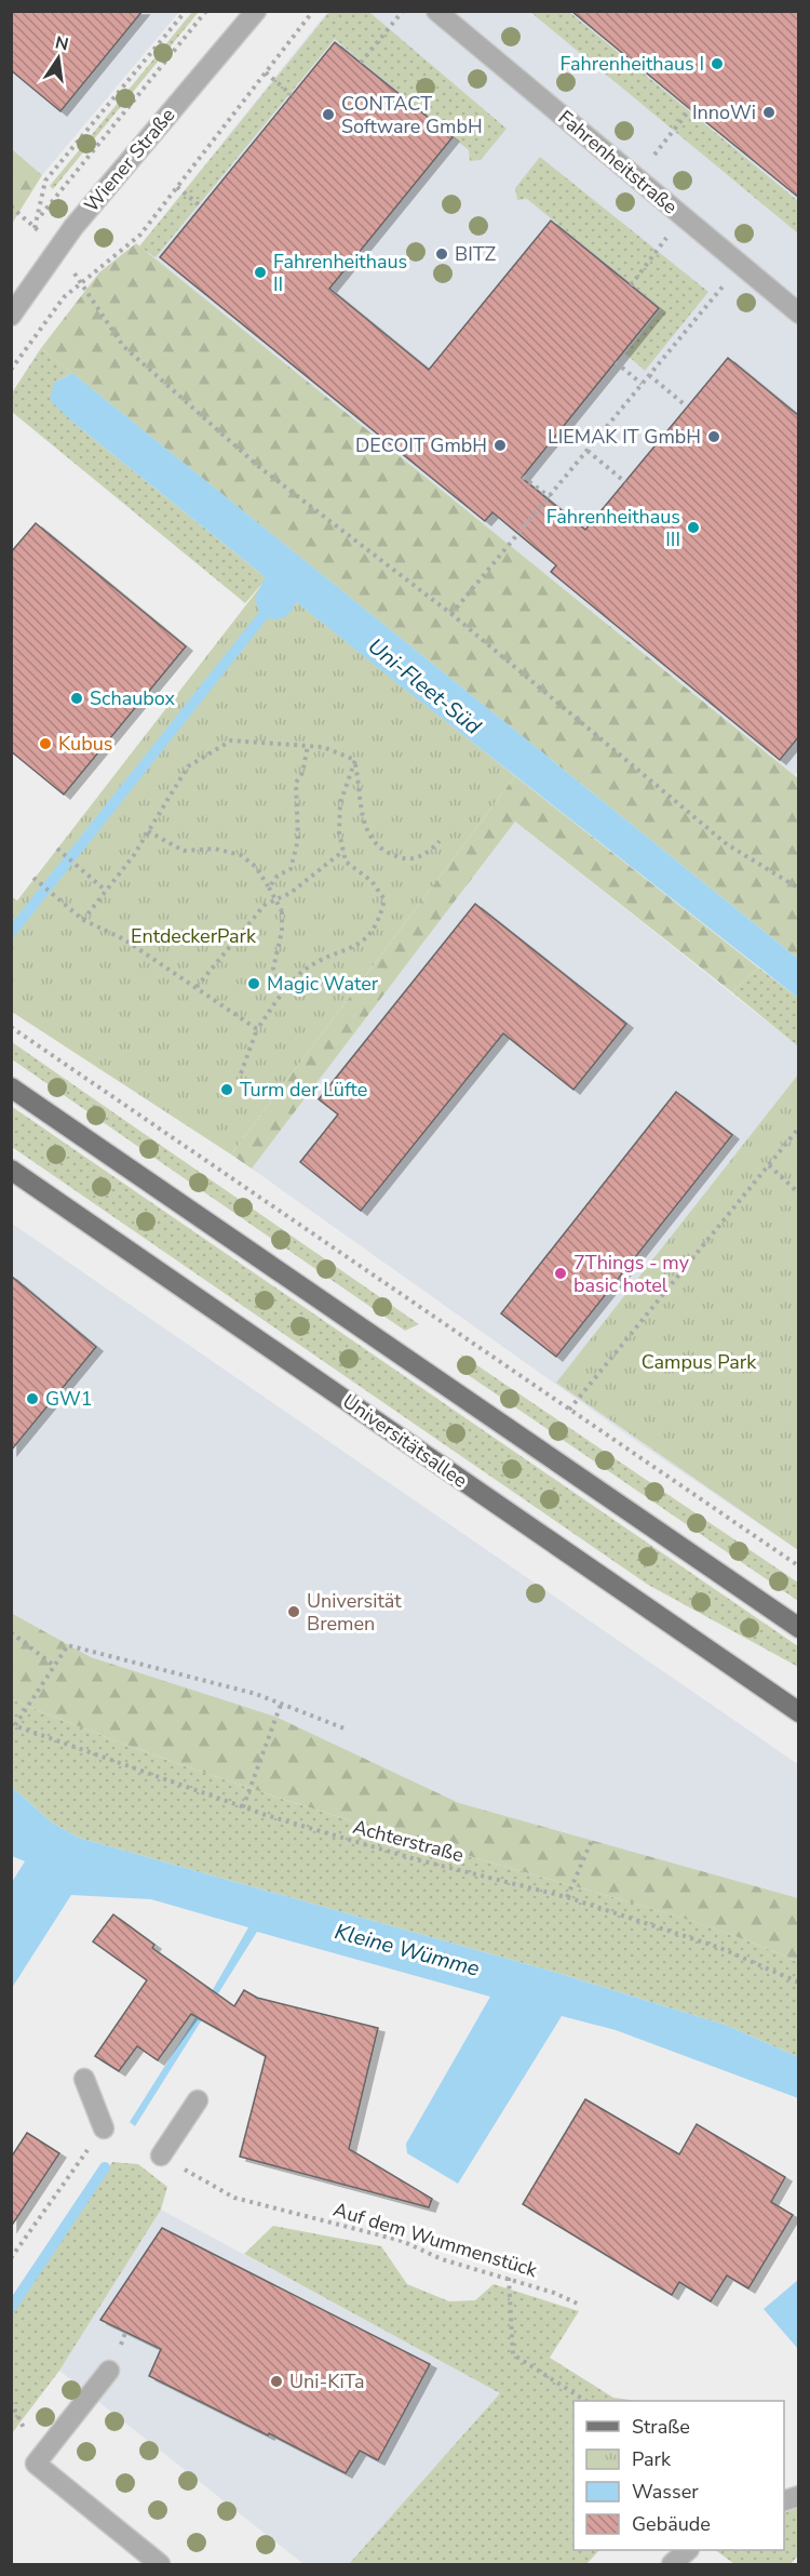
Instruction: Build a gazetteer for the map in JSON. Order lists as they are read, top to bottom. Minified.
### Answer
{"streets":{"main road":["Universitätsallee"],"street":["Wiener Straße","Fahrenheitstraße"],"path":["Achterstraße","Auf dem Wummenstück"]},"water":["Uni-Fleet-Süd","Kleine Wümme"],"parks":["EntdeckerPark","Campus Park"],"places":["Fahrenheithaus I","InnoWi","CONTACT Software GmbH","BITZ","Fahrenheithaus II","LIEMAK IT GmbH","DECOIT GmbH","Fahrenheithaus III","Schaubox","Kubus","Magic Water","Turm der Lüfte","7Things - my basic hotel","GW1","Universität Bremen","Uni-KiTa"],"legend":["Straße","Park","Wasser","Gebäude"],"north":"top"}
